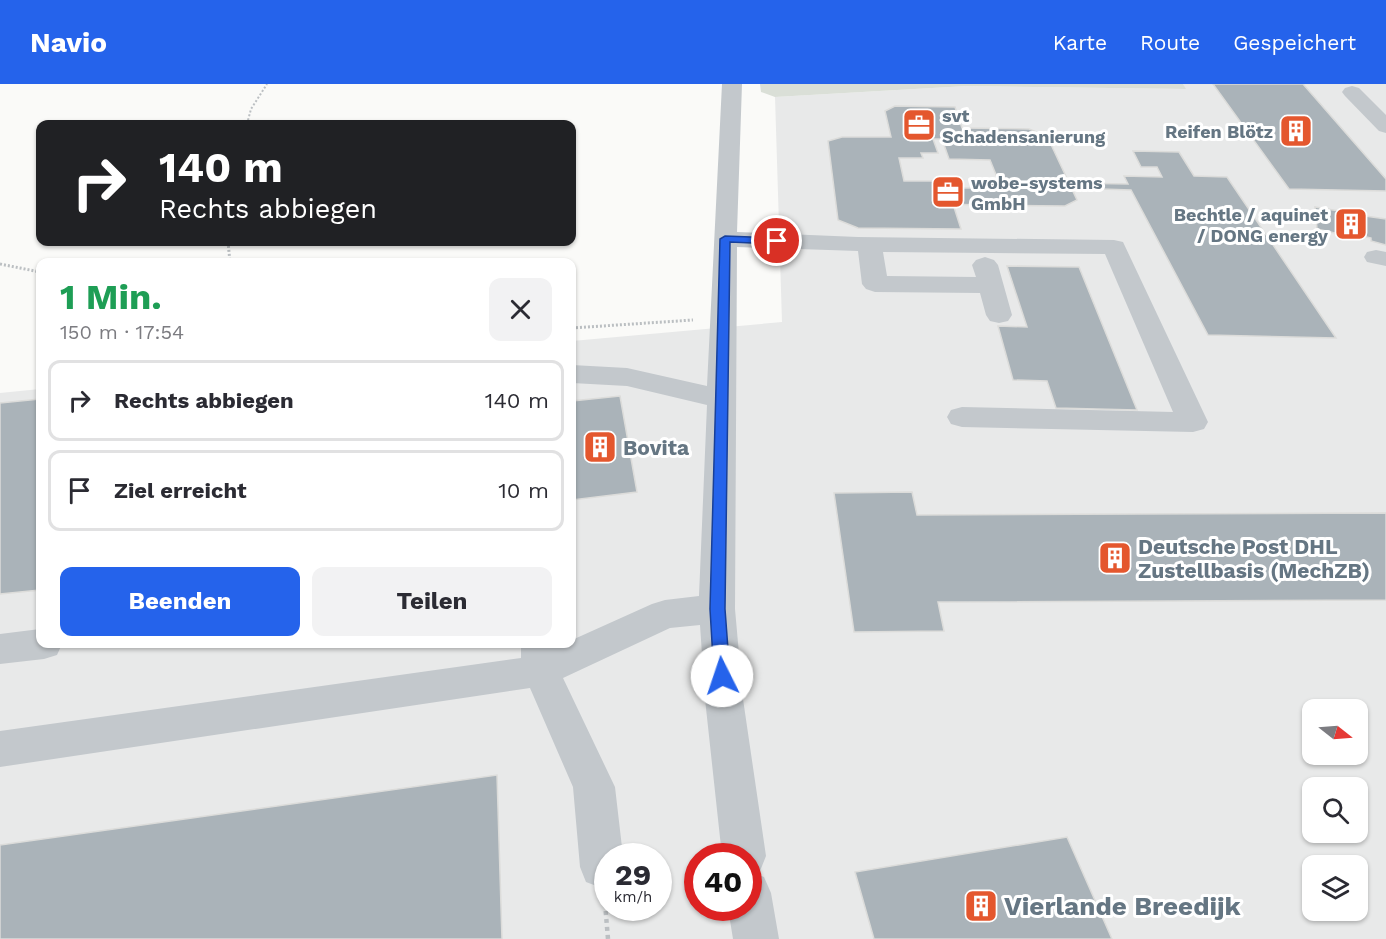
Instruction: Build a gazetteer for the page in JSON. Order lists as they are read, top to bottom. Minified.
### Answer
{"places":{"office":["svt Schadensanierung","wobe-systems GmbH"],"building":["Reifen Blötz","Bechtle / aquinet / DONG energy","Bovita","Deutsche Post DHL Zustellbasis (MechZB)","Vierlande Breedijk"]},"north":"right","page":{"header":"Navio","nav":["Karte","Route","Gespeichert"],"turn":["140 m","Rechts abbiegen"],"heading":["1 Min.","150 m · 17:54"],"list":[{"name":"Rechts abbiegen","value":"140 m"},{"name":"Ziel erreicht","value":"10 m"}],"buttons":["Beenden","Teilen"],"speed":"29 km/h","limit":"40"}}
